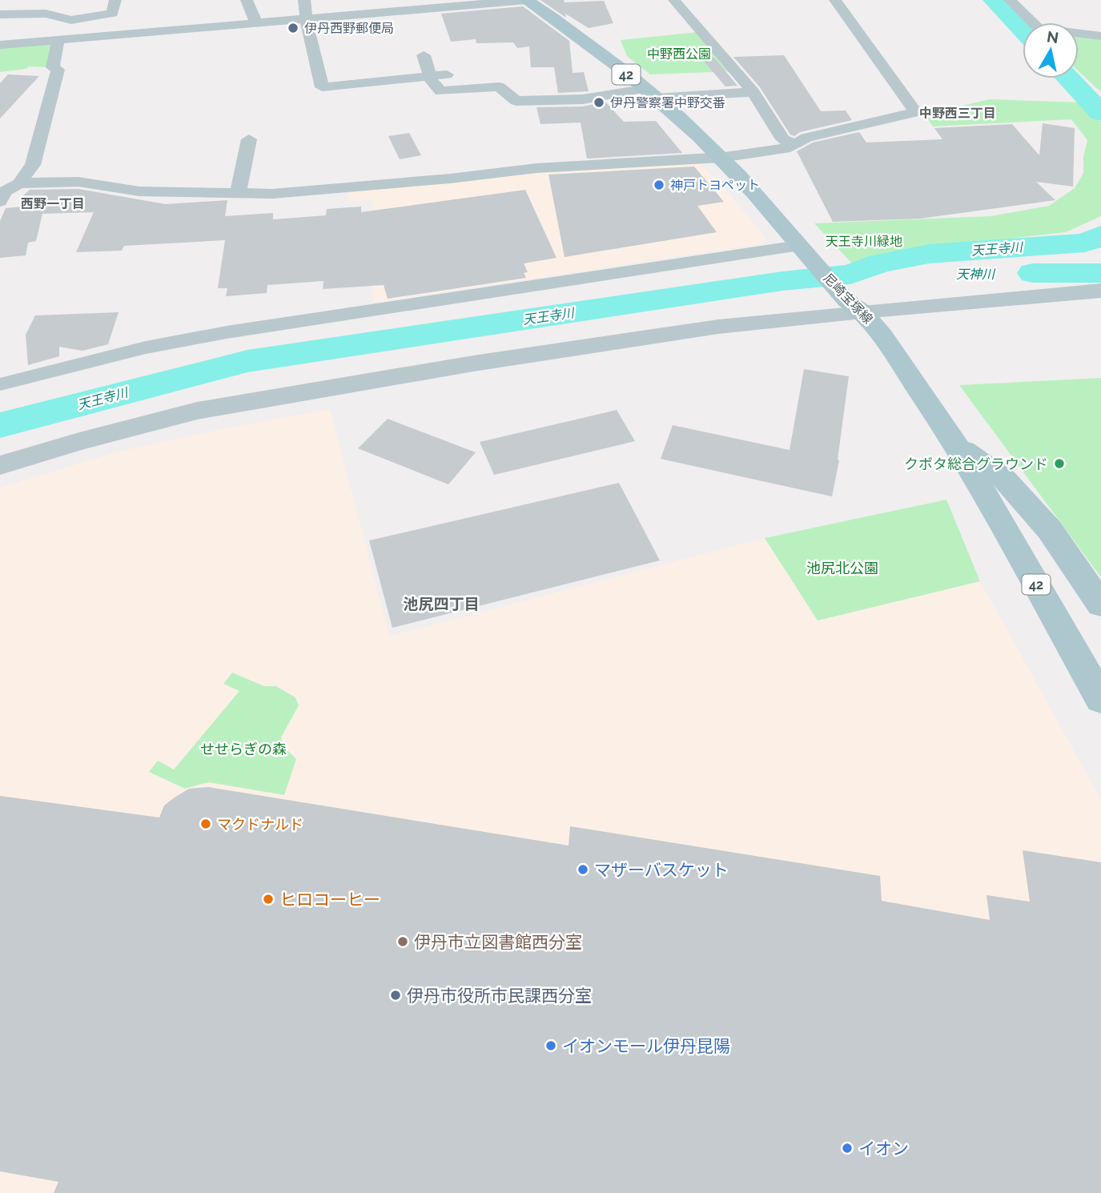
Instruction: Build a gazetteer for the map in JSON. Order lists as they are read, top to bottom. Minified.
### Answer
{"streets":{"main road":["42","尼崎宝塚線"]},"crossings":[["42","尼崎宝塚線"]],"districts":["中野西三丁目","西野一丁目","池尻四丁目"],"water":["天王寺川","天神川"],"parks":["中野西公園","天王寺川緑地","池尻北公園","せせらぎの森"],"places":["伊丹西野郵便局","伊丹警察署中野交番","神戸トヨペット","クボタ総合グラウンド","マクドナルド","マザーバスケット","ヒロコーヒー","伊丹市立図書館西分室","伊丹市役所市民課西分室","イオンモール伊丹昆陽","イオン"],"north":"top"}
